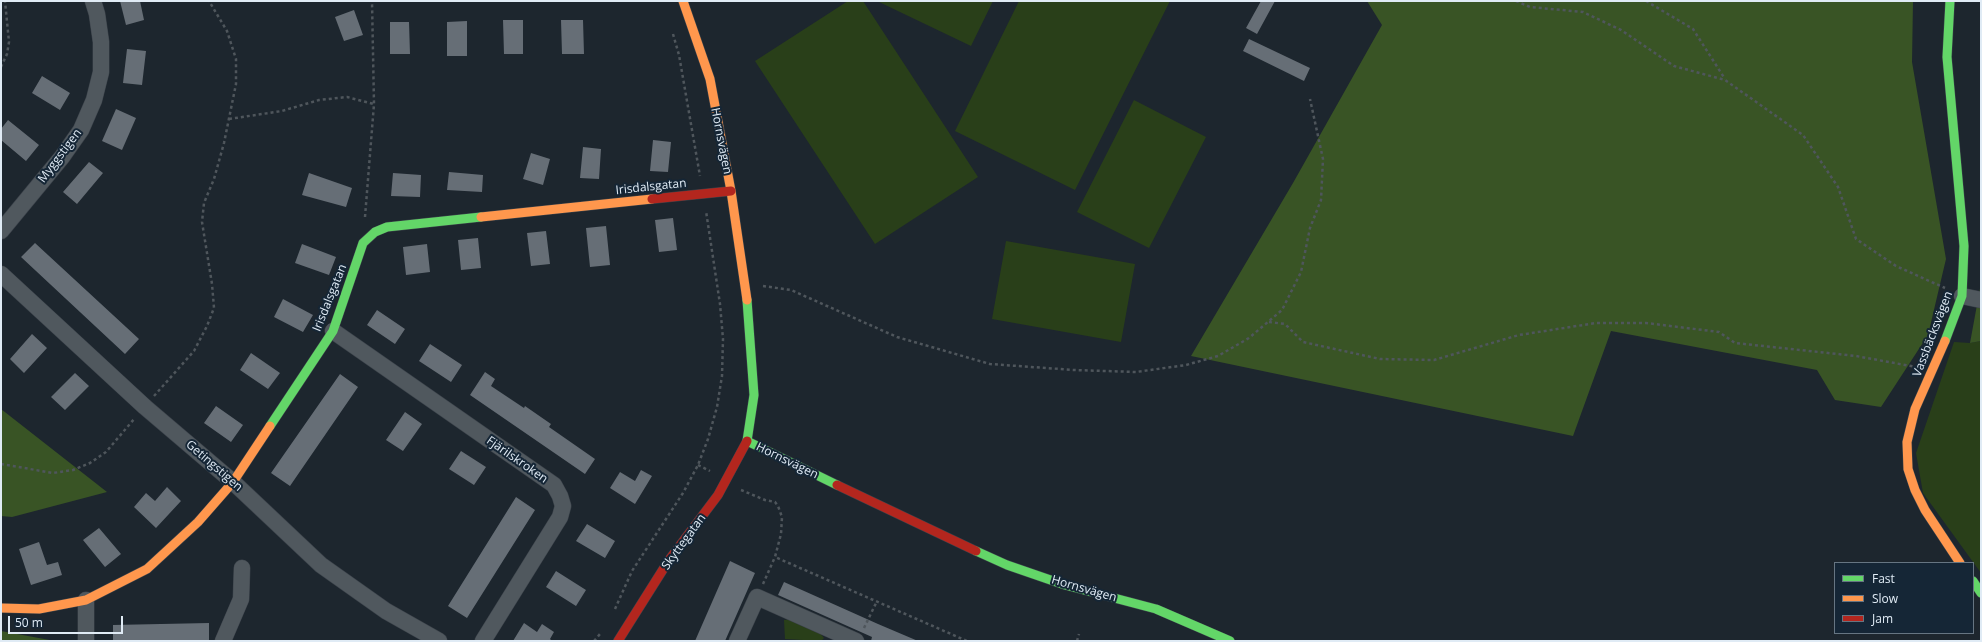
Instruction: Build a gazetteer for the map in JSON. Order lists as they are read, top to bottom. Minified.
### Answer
{"streets":{"street":["Hornsvägen","Myggstigen","Irisdalsgatan","Vassbäcksvägen","Fjärilskroken","Getingstigen","Skyttegatan"]},"crossings":[["Hornsvägen","Irisdalsgatan"],["Hornsvägen","Skyttegatan"],["Irisdalsgatan","Fjärilskroken"],["Irisdalsgatan","Getingstigen"]],"legend":["Fast","Slow","Jam"],"scale_bar":"50 m"}
